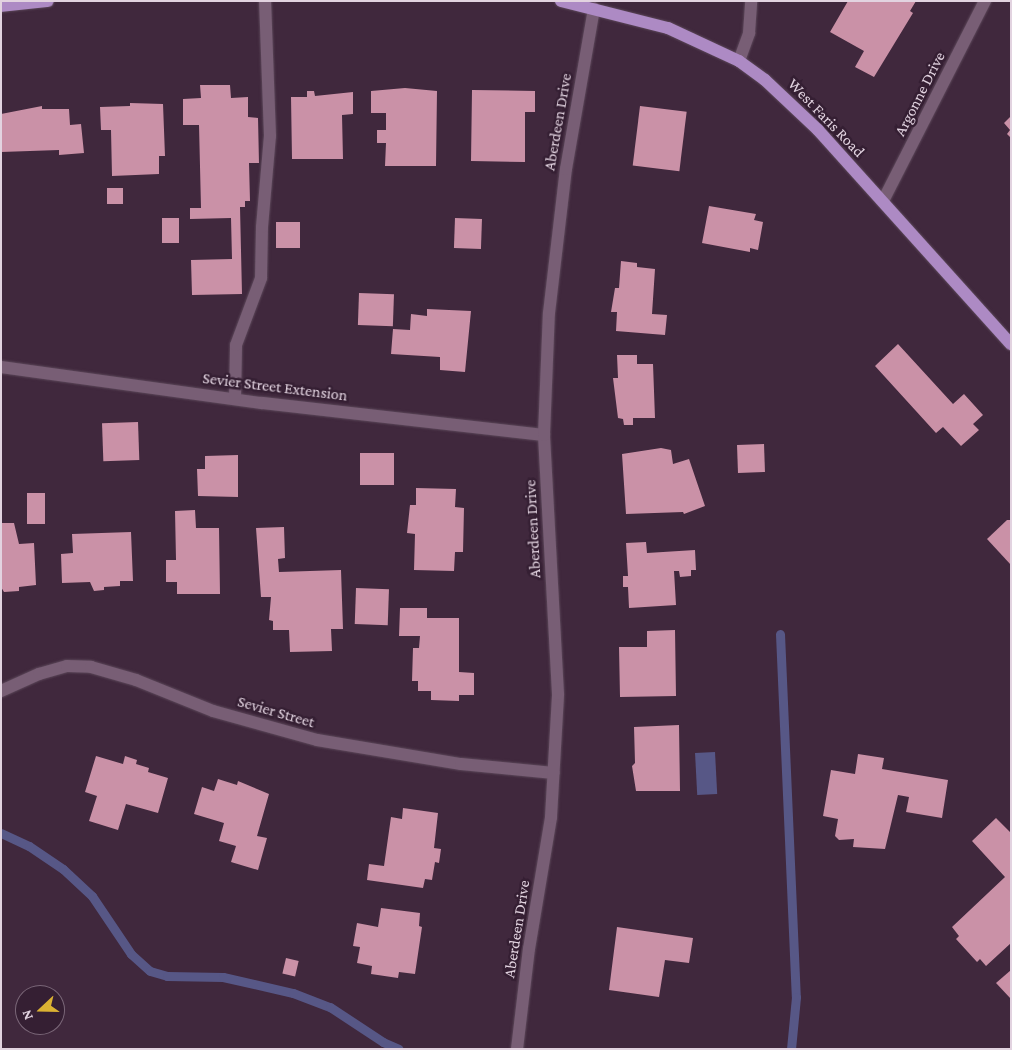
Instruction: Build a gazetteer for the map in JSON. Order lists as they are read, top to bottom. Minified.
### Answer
{"streets":{"main road":["West Faris Road"],"street":["Argonne Drive","Aberdeen Drive","Sevier Street Extension","Sevier Street"]},"crossings":[["Argonne Drive","West Faris Road"],["West Faris Road","Aberdeen Drive"],["Aberdeen Drive","Sevier Street Extension"],["Aberdeen Drive","Sevier Street"]],"north":"left"}
